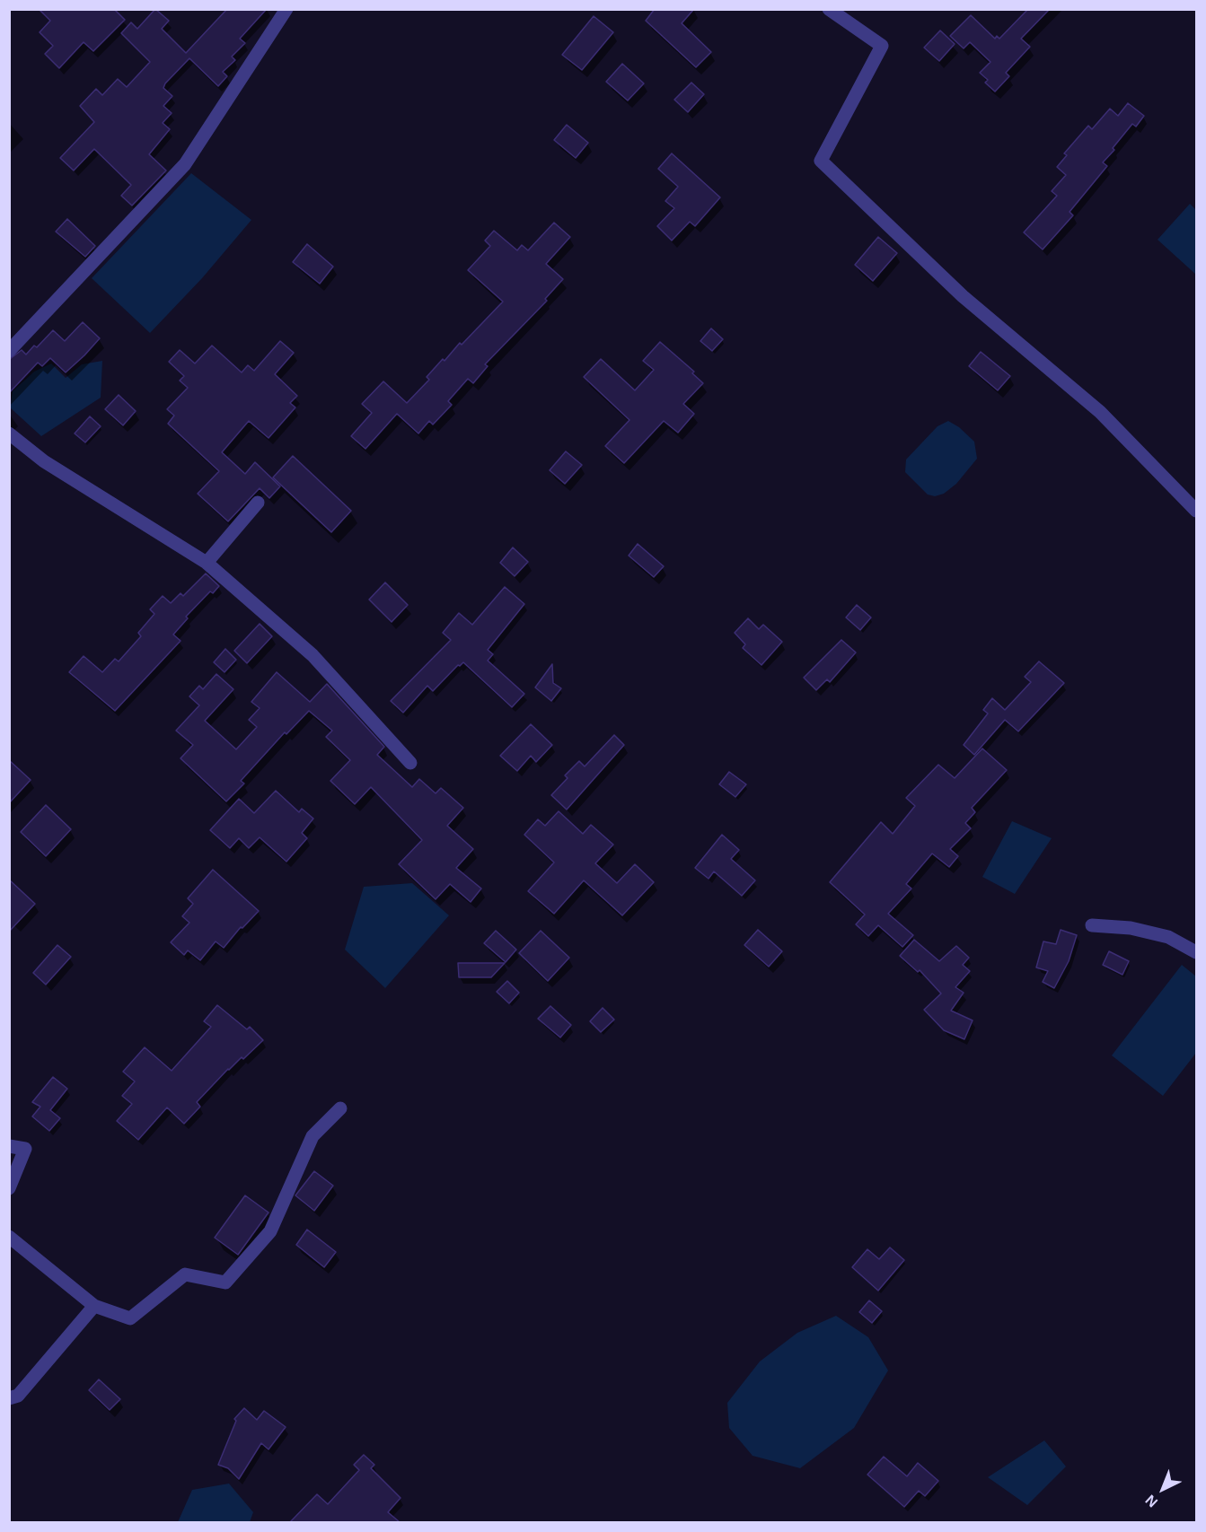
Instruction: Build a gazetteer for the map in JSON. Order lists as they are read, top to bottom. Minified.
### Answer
{"north":"bottom left"}
